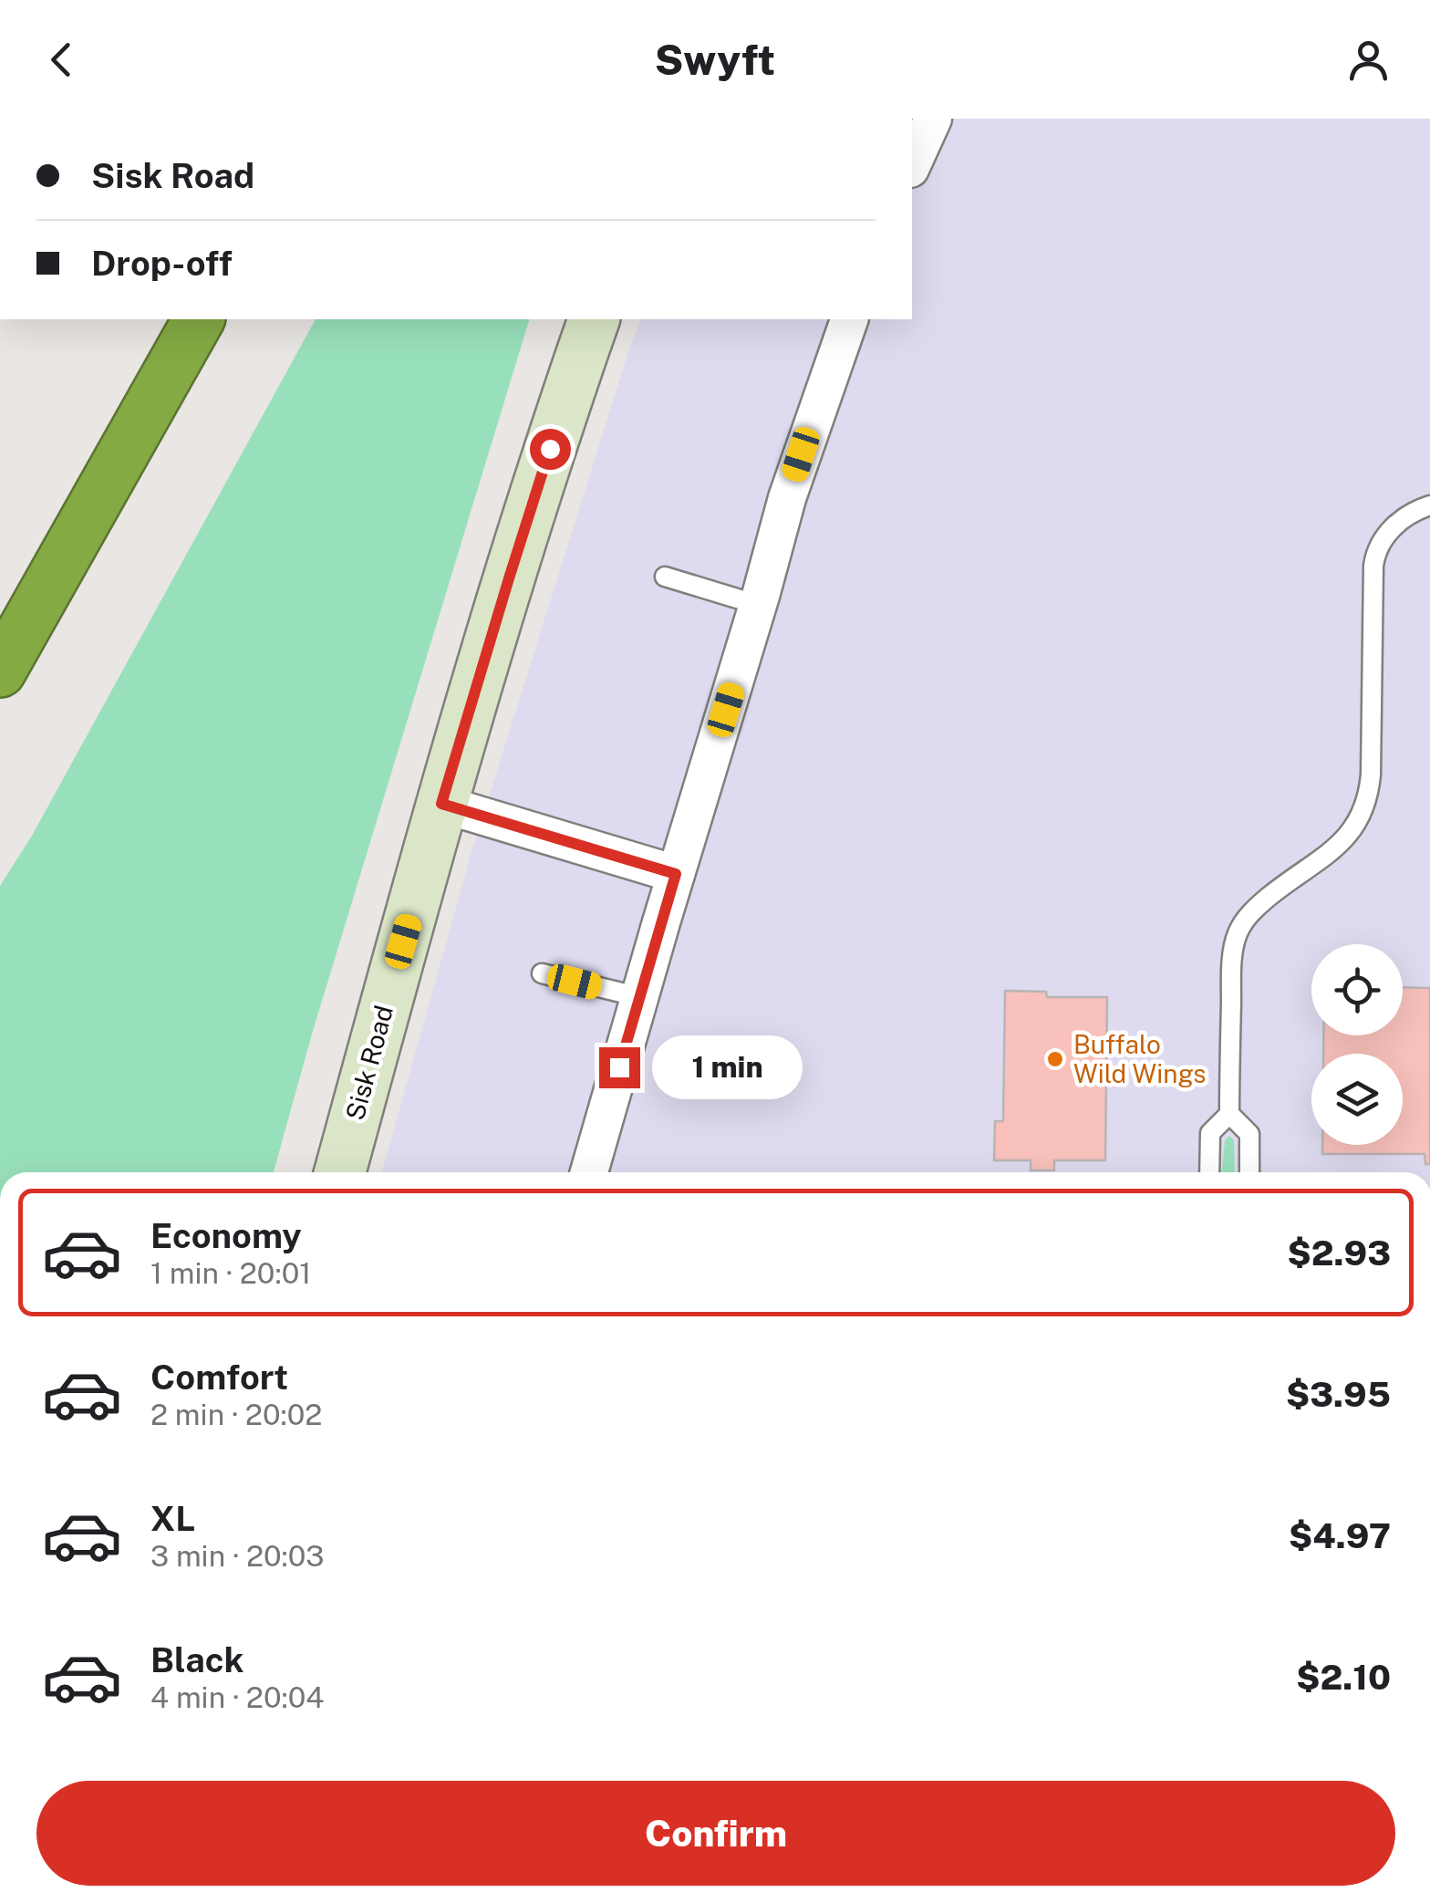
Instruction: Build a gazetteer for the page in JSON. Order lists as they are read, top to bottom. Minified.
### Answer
{"streets":{"main road":["Sisk Road"]},"places":["Buffalo Wild Wings"],"page":{"header":"Swyft","banner":["Sisk Road","Drop-off"],"bubble":"1 min","list":[{"name":"Economy","note":"1 min · 20:01","value":"$2.93"},{"name":"Comfort","note":"2 min · 20:02","value":"$3.95"},{"name":"XL","note":"3 min · 20:03","value":"$4.97"},{"name":"Black","note":"4 min · 20:04","value":"$2.10"}],"buttons":"Confirm"}}
